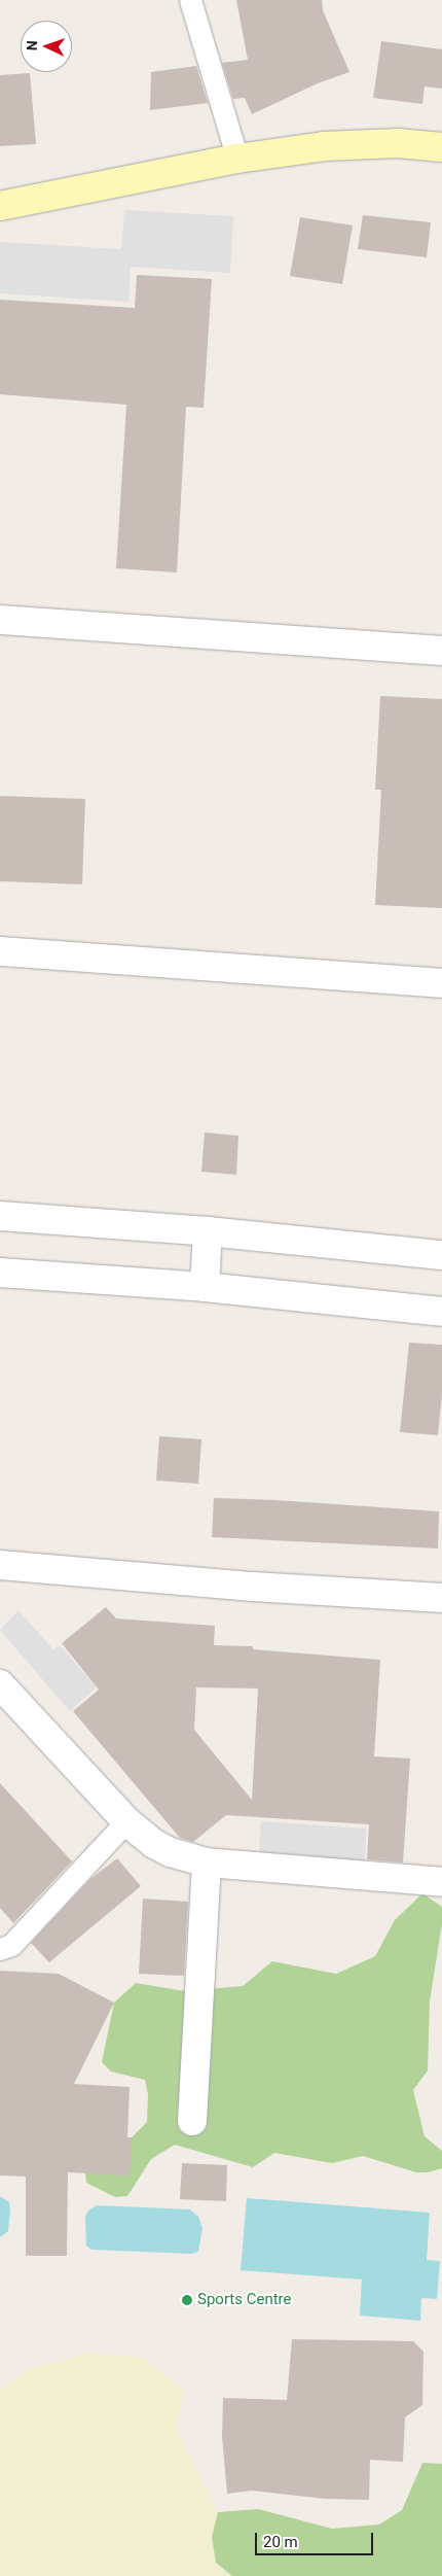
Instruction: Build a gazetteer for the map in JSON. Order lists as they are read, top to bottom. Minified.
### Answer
{"places":["Sports Centre"],"scale_bar":"20 m","north":"left"}
